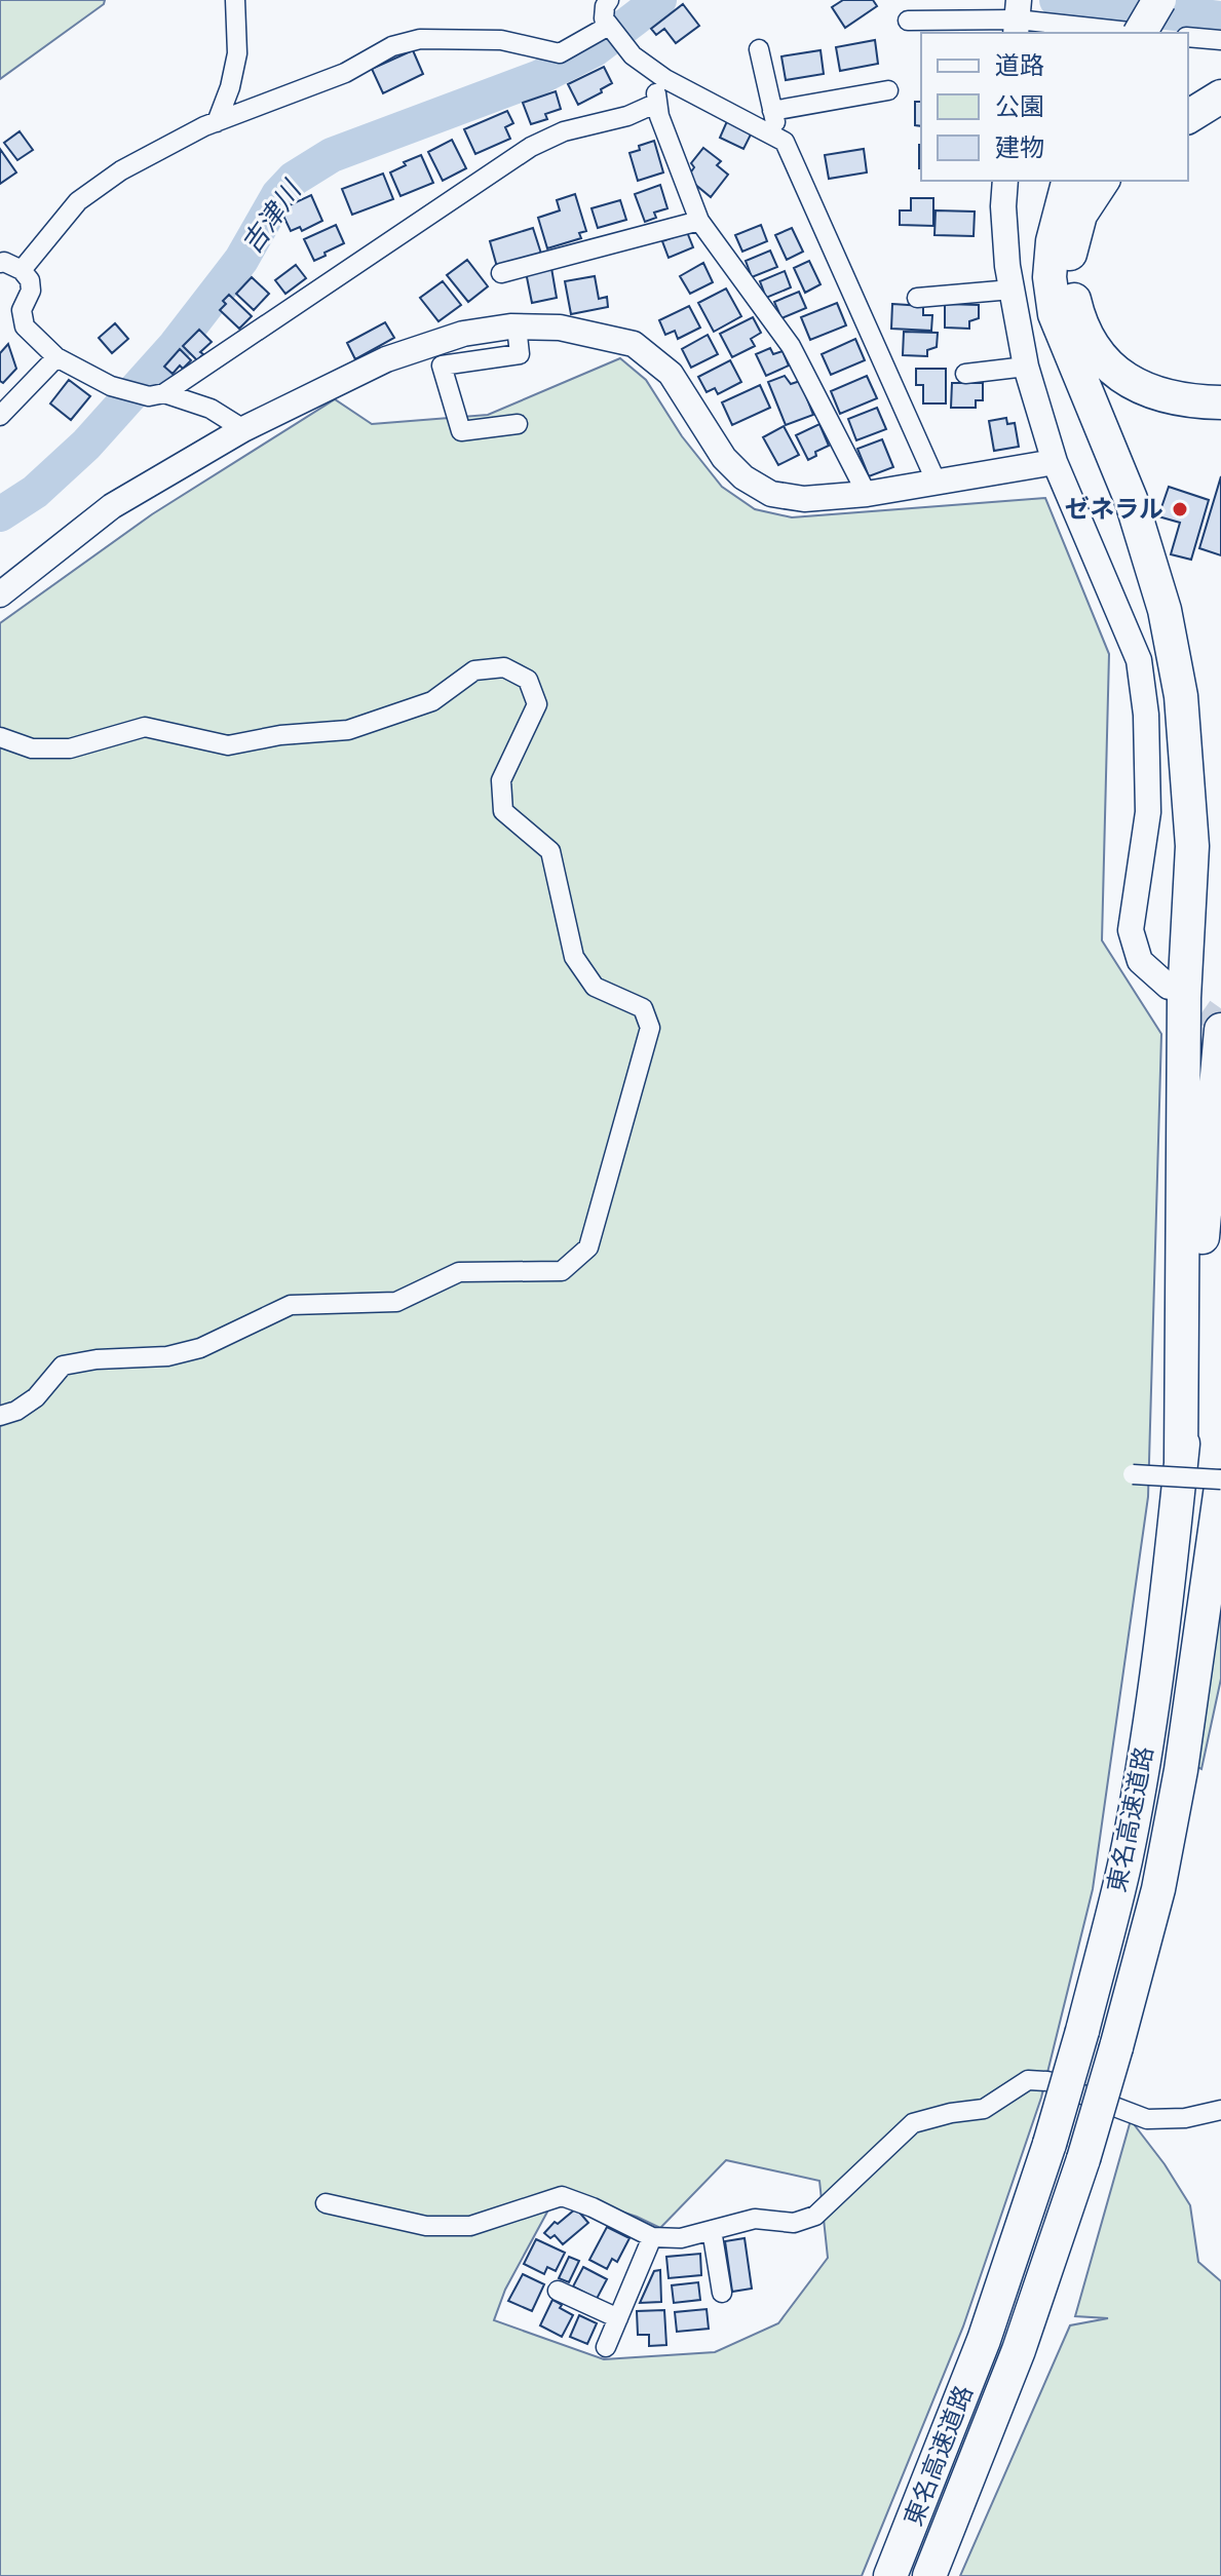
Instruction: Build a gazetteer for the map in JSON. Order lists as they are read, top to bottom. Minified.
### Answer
{"streets":{"highway":["東名高速道路"]},"water":["吉津川"],"places":["ゼネラル"],"legend":["道路","公園","建物"]}
